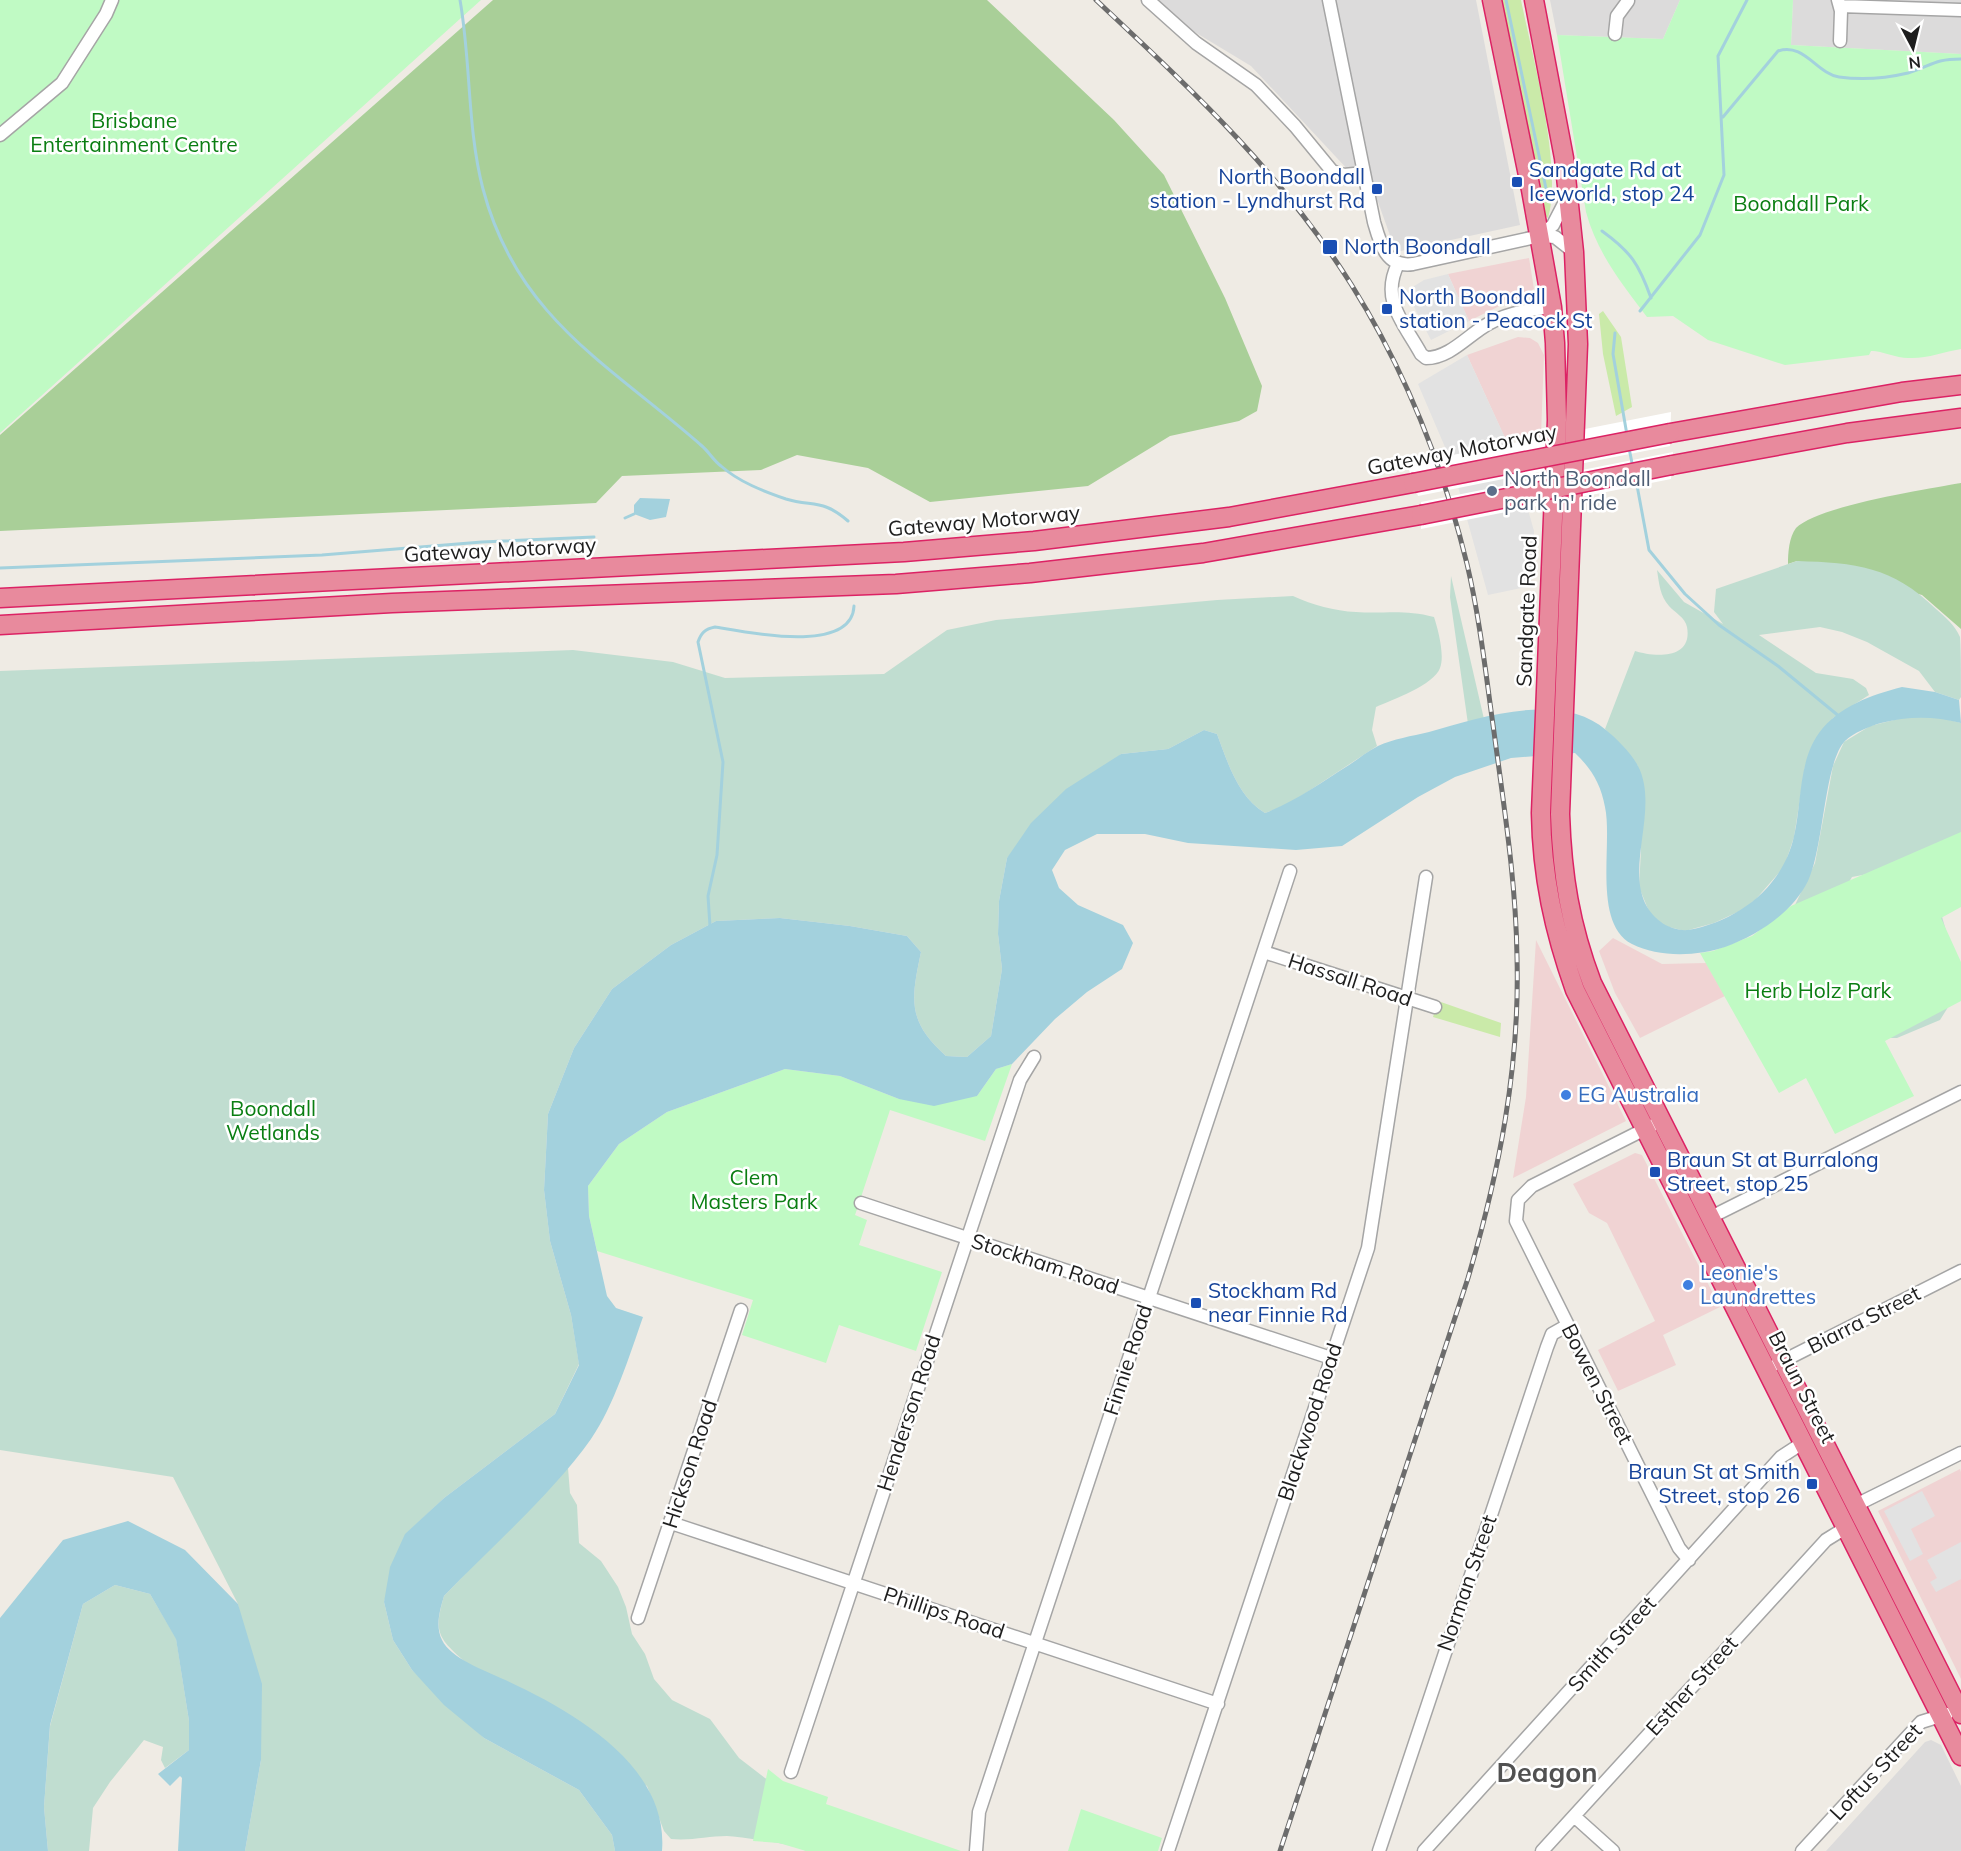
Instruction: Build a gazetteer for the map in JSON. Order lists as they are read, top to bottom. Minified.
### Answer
{"streets":{"highway":["Gateway Motorway","Sandgate Road","Braun Street"],"street":["Hassall Road","Stockham Road","Biarra Street","Finnie Road","Bowen Street","Henderson Road","Blackwood Road","Hickson Road","Norman Street","Phillips Road","Smith Street","Esther Street","Loftus Street"]},"crossings":[["Sandgate Road","Braun Street"],["Hassall Road","Finnie Road"],["Hassall Road","Blackwood Road"],["Stockham Road","Finnie Road"],["Stockham Road","Henderson Road"],["Stockham Road","Blackwood Road"],["Biarra Street","Braun Street"],["Finnie Road","Phillips Road"],["Bowen Street","Braun Street"],["Bowen Street","Norman Street"],["Bowen Street","Smith Street"],["Braun Street","Smith Street"],["Braun Street","Esther Street"],["Braun Street","Loftus Street"],["Henderson Road","Phillips Road"],["Blackwood Road","Phillips Road"],["Hickson Road","Phillips Road"]],"districts":["Deagon"],"parks":["Brisbane Entertainment Centre","Boondall Park","Herb Holz Park","Boondall Wetlands","Clem Masters Park"],"places":{"transit":["Sandgate Rd at Iceworld, stop 24","North Boondall station - Lyndhurst Rd","North Boondall","North Boondall station - Peacock St","Braun St at Burralong Street, stop 25","Stockham Rd near Finnie Rd","Braun St at Smith Street, stop 26"],"other":["North Boondall park 'n' ride","EG Australia","Leonie's Laundrettes"]},"north":"bottom"}
